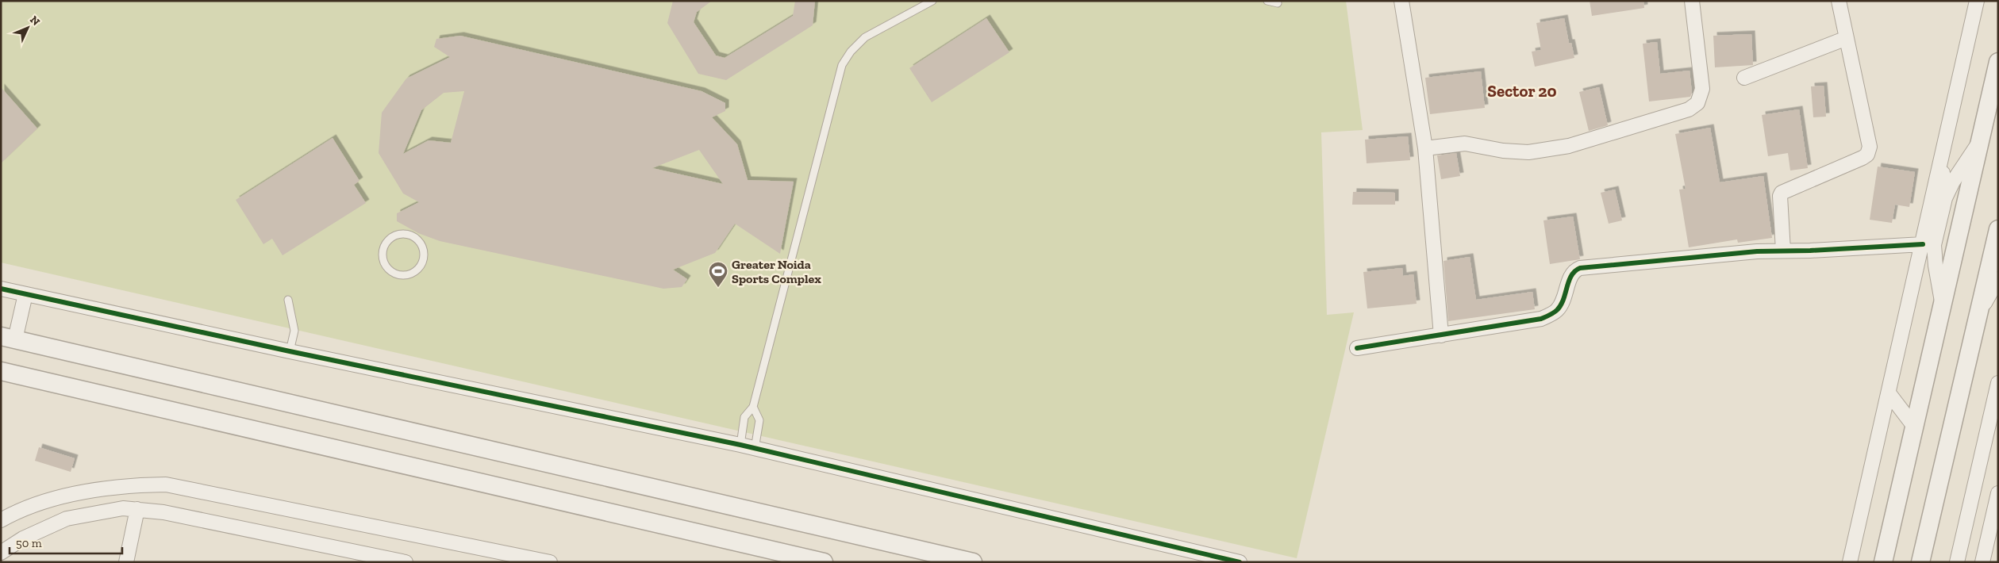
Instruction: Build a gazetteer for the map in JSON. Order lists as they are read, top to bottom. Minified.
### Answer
{"districts":["Sector 20"],"places":{"sports":["Greater Noida Sports Complex"]},"scale_bar":"50 m","north":"top right"}
